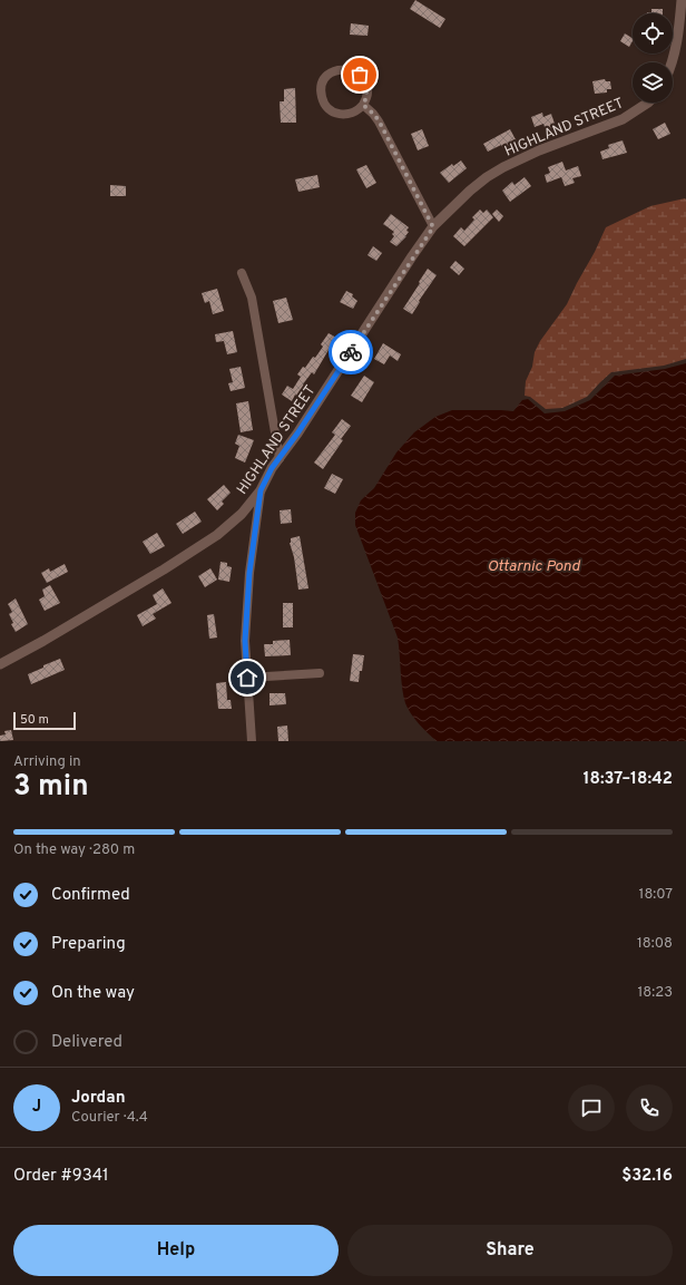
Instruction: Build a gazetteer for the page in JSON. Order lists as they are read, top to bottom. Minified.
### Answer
{"streets":{"street":["HIGHLAND STREET"]},"water":["Ottarnic Pond"],"scale_bar":"50 m","page":{"scale":"50 m","heading":["3 min","Arriving in","18:37–18:42"],"panel":["Jordan","Courier · 4.4","Order #9341","$32.16"],"bar":"On the way · 280 m","list":[["Confirmed","18:07"],["Preparing","18:08"],["On the way","18:23"],"Delivered"],"round":"J","buttons":["Help","Share"]}}
